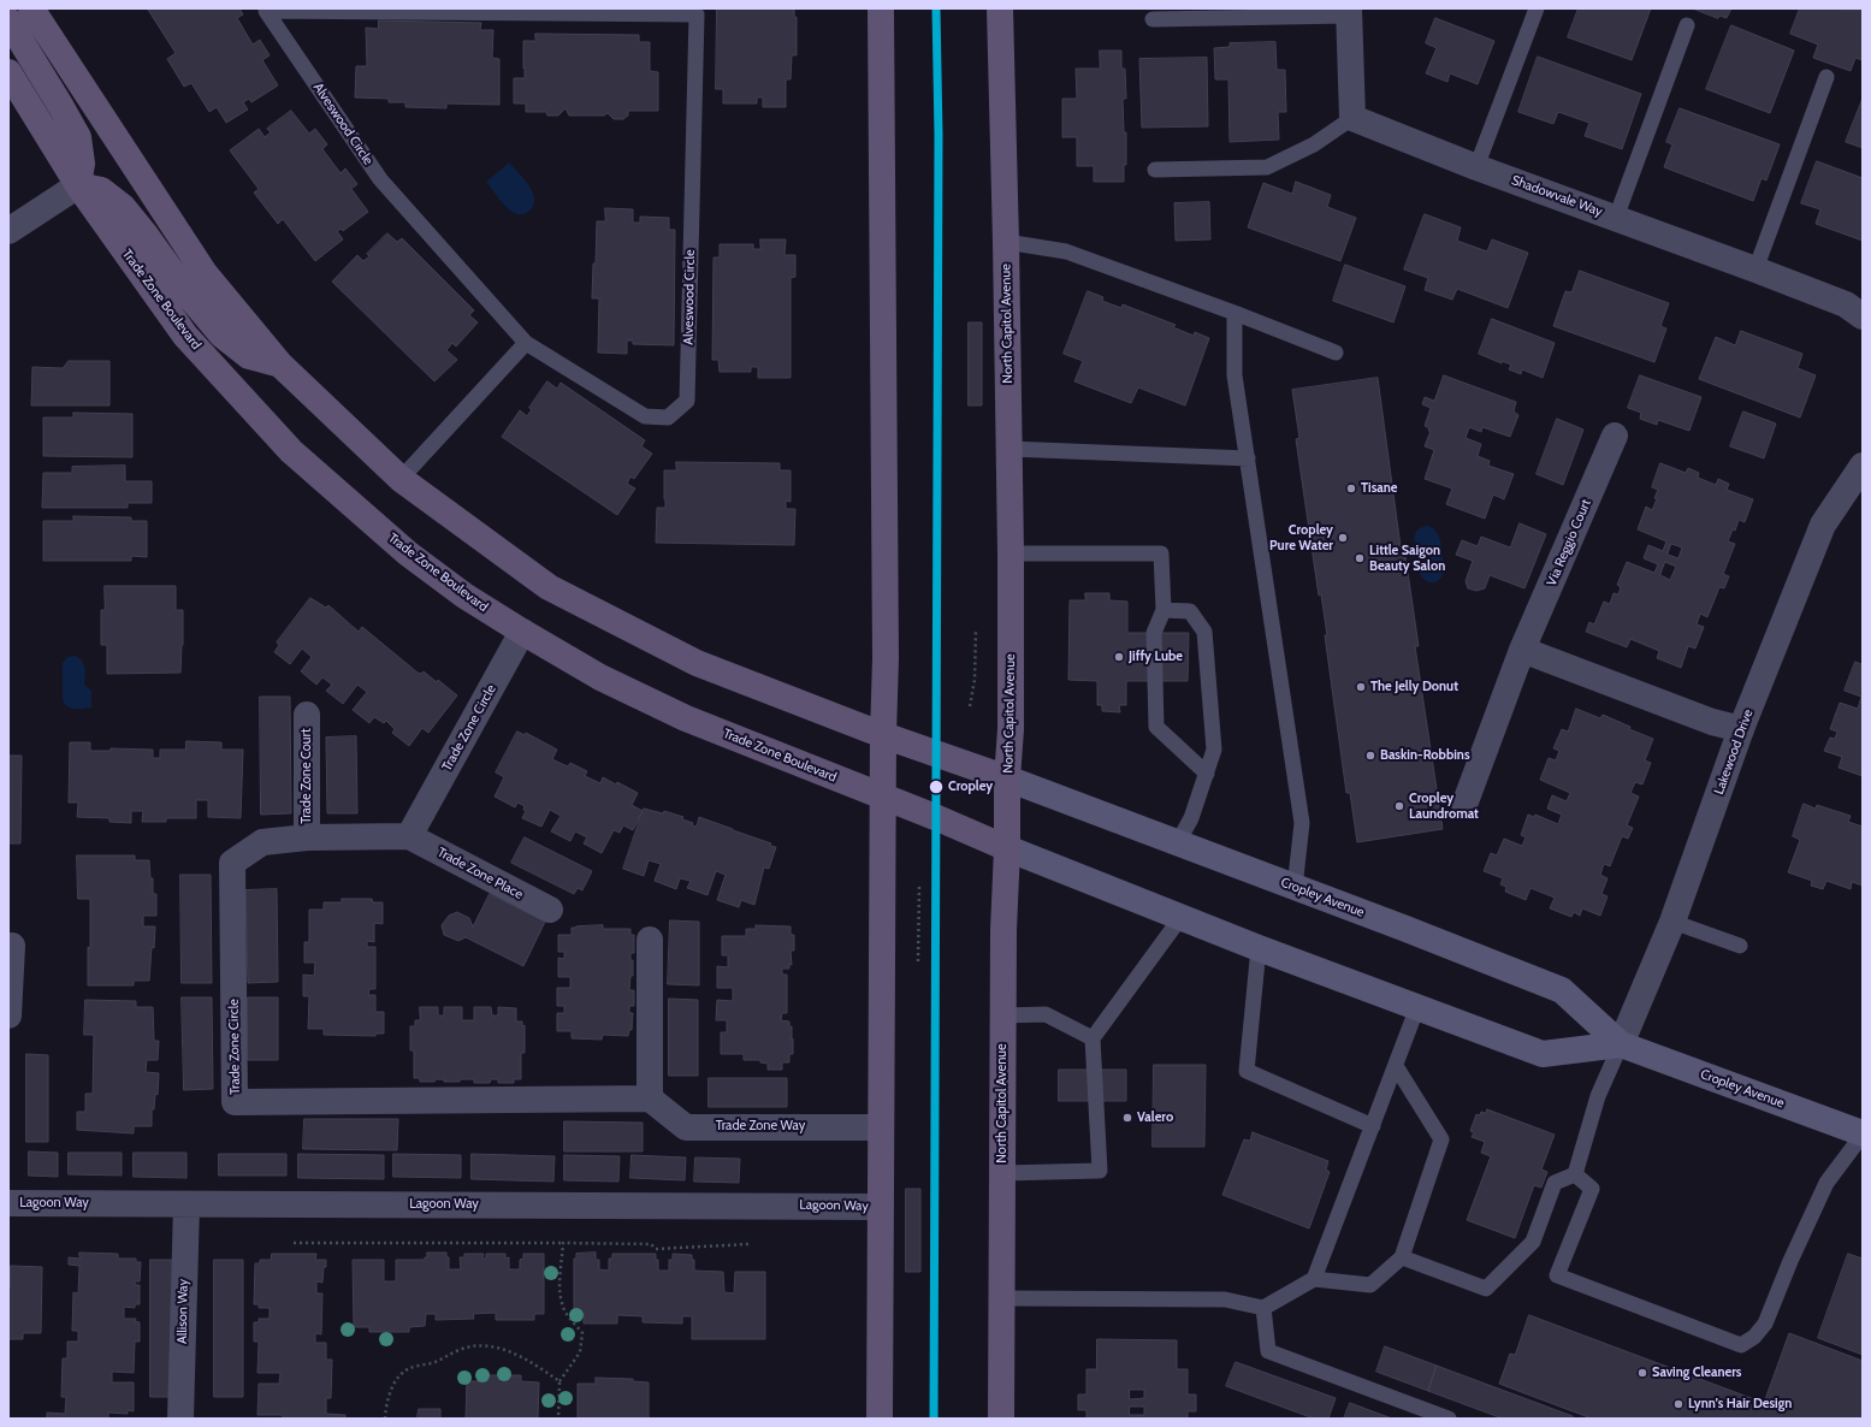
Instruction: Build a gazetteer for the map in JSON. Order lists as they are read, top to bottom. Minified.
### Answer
{"streets":{"main road":["Trade Zone Boulevard","North Capitol Avenue","Cropley Avenue"],"street":["Shadowvale Way","Via Reggio Court","Trade Zone Circle","Lakewood Drive","Trade Zone Court","Trade Zone Place","Trade Zone Way","Lagoon Way","Allison Way"],"lane":["Alveswood Circle"]},"crossings":[["Trade Zone Boulevard","North Capitol Avenue"],["Trade Zone Boulevard","Trade Zone Circle"],["Trade Zone Boulevard","Cropley Avenue"],["North Capitol Avenue","Cropley Avenue"],["Trade Zone Circle","Trade Zone Court"],["Trade Zone Circle","Trade Zone Place"],["Trade Zone Circle","Trade Zone Way"],["Lakewood Drive","Cropley Avenue"],["Lagoon Way","Allison Way"]],"places":["Tisane","Cropley Pure Water","Little Saigon Beauty Salon","Jiffy Lube","The Jelly Donut","Baskin-Robbins","Cropley","Cropley Laundromat","Valero","Saving Cleaners","Lynn’s Hair Design"]}
